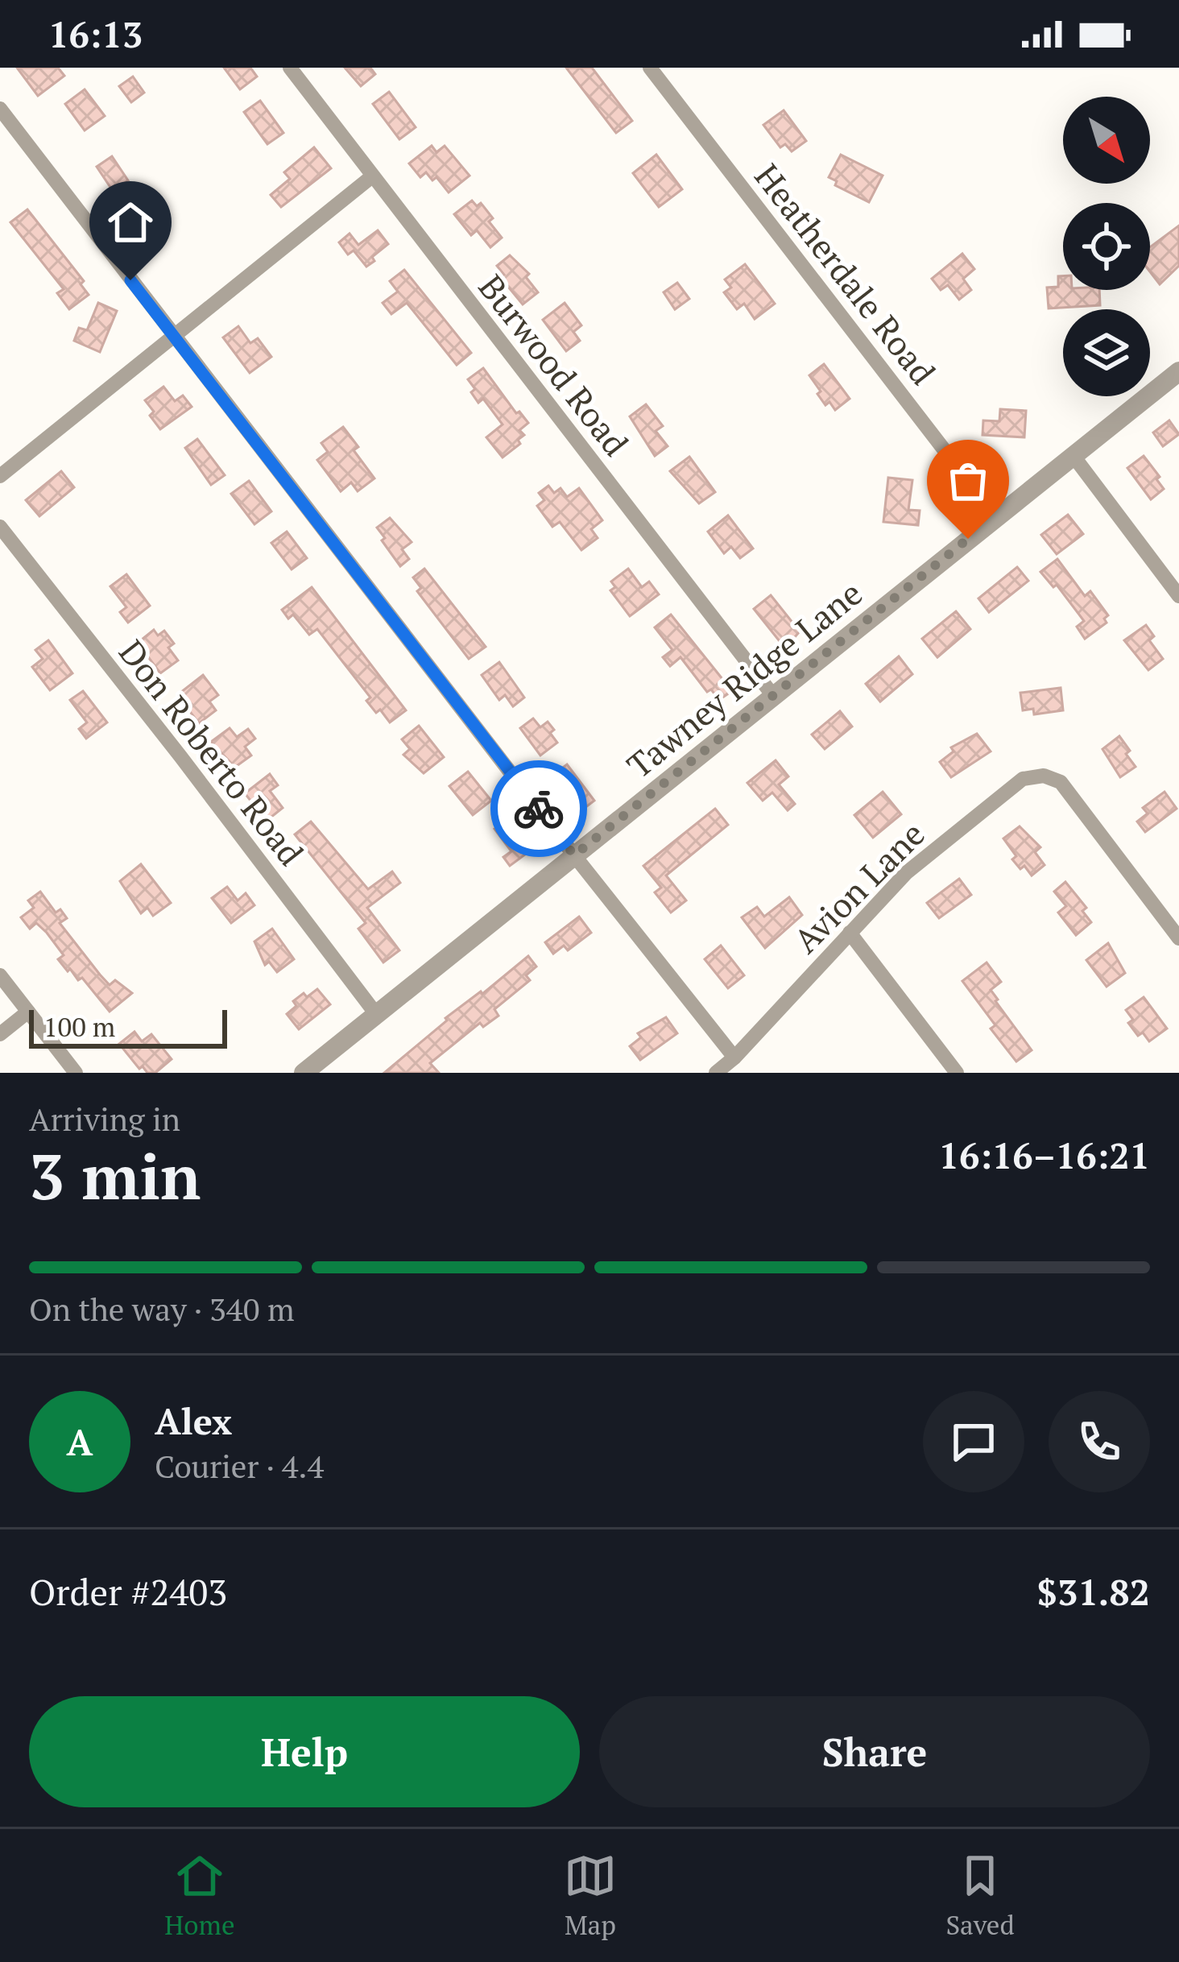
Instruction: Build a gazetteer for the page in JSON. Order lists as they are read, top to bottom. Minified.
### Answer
{"streets":{"street":["Heatherdale Road","Burwood Road","Tawney Ridge Lane","Don Roberto Road","Avion Lane"]},"crossings":[["Heatherdale Road","Tawney Ridge Lane"],["Burwood Road","Tawney Ridge Lane"],["Tawney Ridge Lane","Don Roberto Road"]],"scale_bar":"100 m","north":"bottom right","page":{"status":"16:13","scale":"100 m","heading":["3 min","Arriving in","16:16–16:21"],"panel":["Alex","Courier · 4.4","Order #2403","$31.82"],"bar":"On the way · 340 m","round":"A","buttons":["Help","Share"],"tabs":["Home","Map","Saved"]}}
